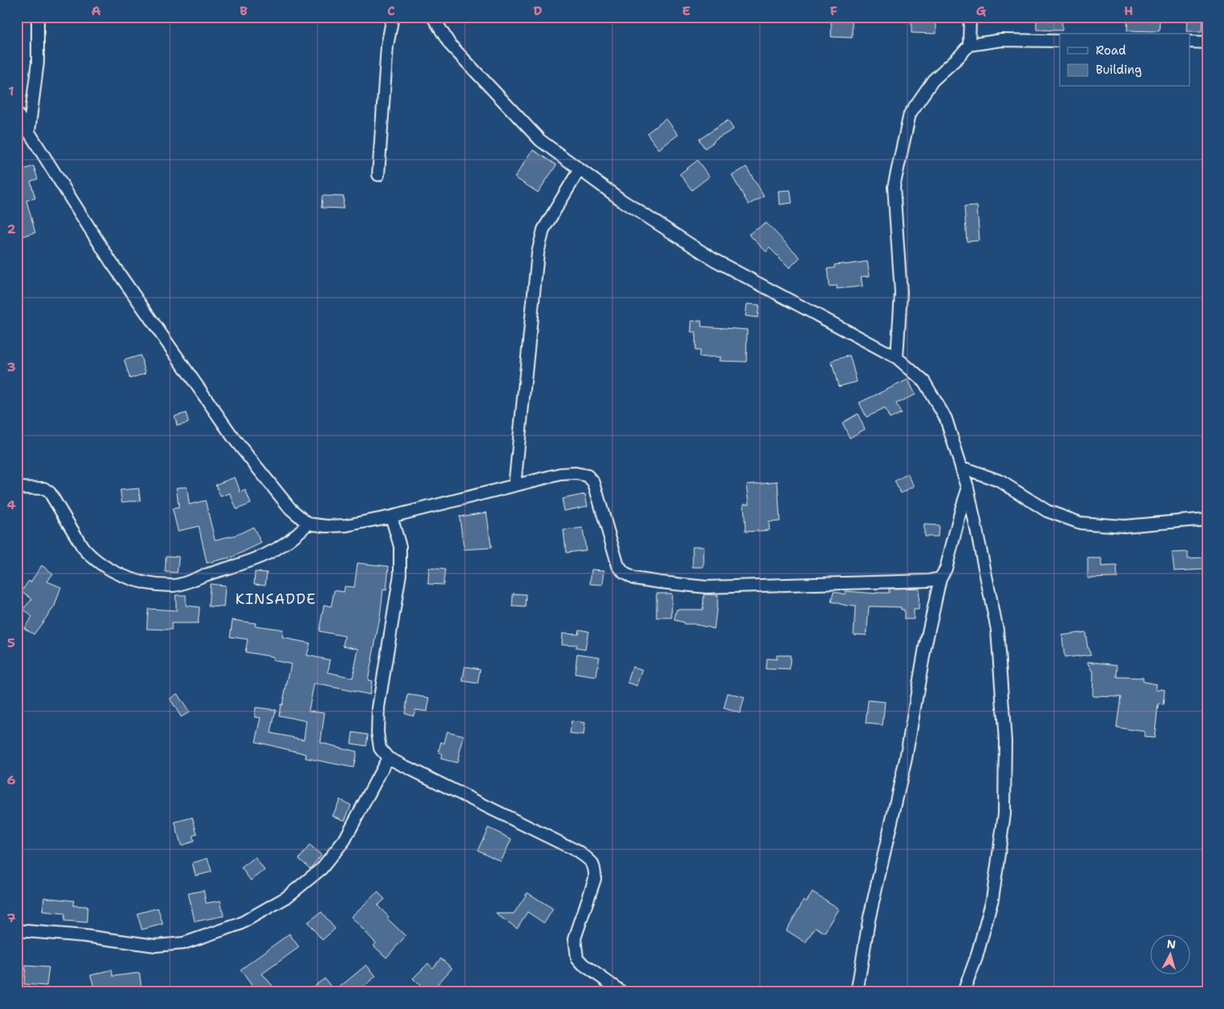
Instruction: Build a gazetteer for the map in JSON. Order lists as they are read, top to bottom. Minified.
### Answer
{"districts":["KINSADDE"],"legend":["Road","Building"],"north":"top","grid":{"columns":["A","B","C","D","E","F","G","H"],"rows":["1","2","3","4","5","6","7"]}}
